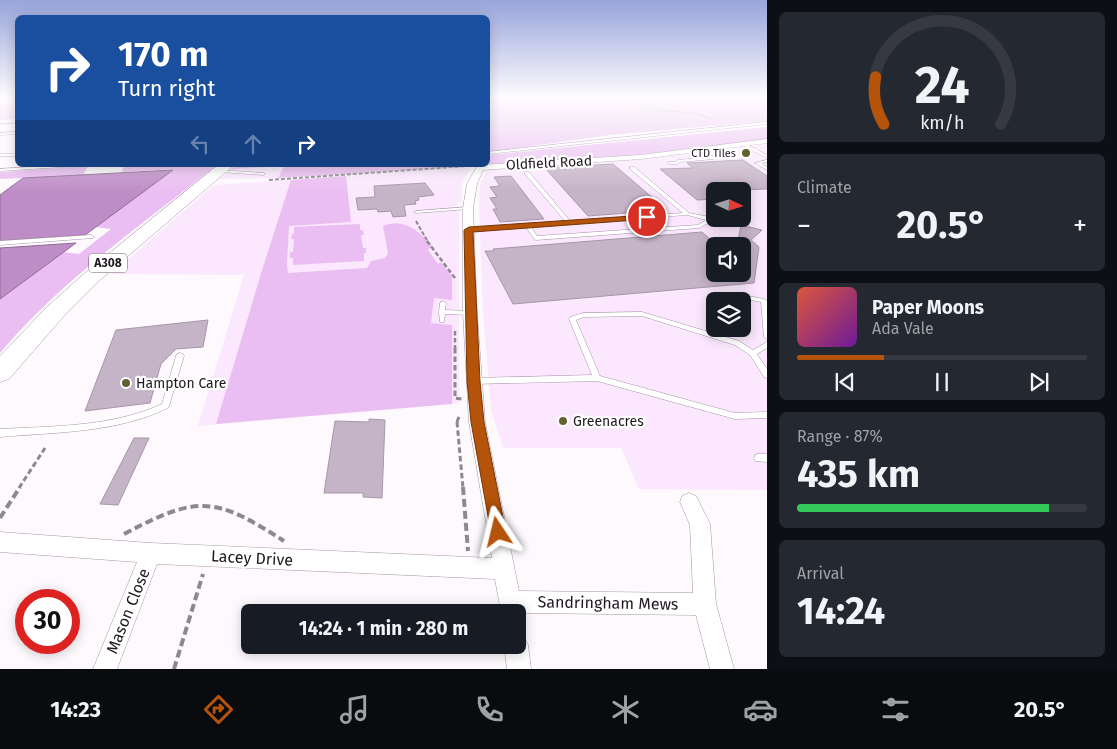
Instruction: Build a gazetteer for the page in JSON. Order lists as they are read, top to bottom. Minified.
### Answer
{"streets":{"highway":["A308"],"street":["Oldfield Road","Lacey Drive","Sandringham Mews","Mason Close"]},"crossings":[["Lacey Drive","Mason Close"]],"places":["CTD Tiles","Hampton Care","Greenacres"],"north":"right","page":{"turn":["170 m","Turn right"],"tile":["Climate",["Range · 87%","435 km"],["Arrival","14:24"]],"heat":["−","20.5°","+"],"song":["Paper Moons","Ada Vale"],"limit":"30","trip":"14:24 · 1 min · 280 m","tabs":["14:23","20.5°"],"gauge":["24","km/h"]}}
